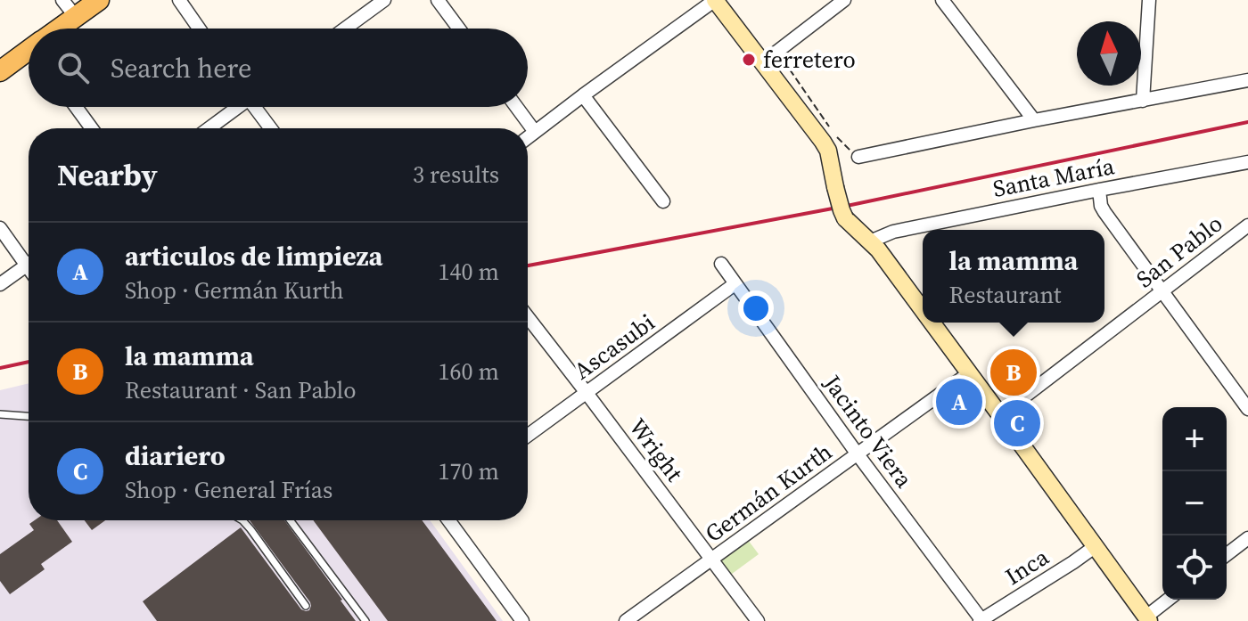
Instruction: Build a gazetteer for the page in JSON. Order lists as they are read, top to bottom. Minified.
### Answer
{"streets":{"street":["Santa María","San Pablo","Ascasubi","Jacinto Viera","Wright","Germán Kurth","Inca"]},"crossings":[["Ascasubi","Jacinto Viera"],["Ascasubi","Wright"],["Jacinto Viera","Germán Kurth"],["Jacinto Viera","Inca"],["Wright","Germán Kurth"]],"places":["ferretero"],"north":"top","page":{"search":"Search here","heading":["Nearby","3 results"],"list":[{"mark":"A","name":"articulos de limpieza","note":"Shop · Germán Kurth","value":"140 m"},{"mark":"B","name":"la mamma","note":"Restaurant · San Pablo","value":"160 m"},{"mark":"C","name":"diariero","note":"Shop · General Frías","value":"170 m"}],"popup":["la mamma","Restaurant"],"pins":["B","A","C"],"map_buttons":["+","−"]}}
